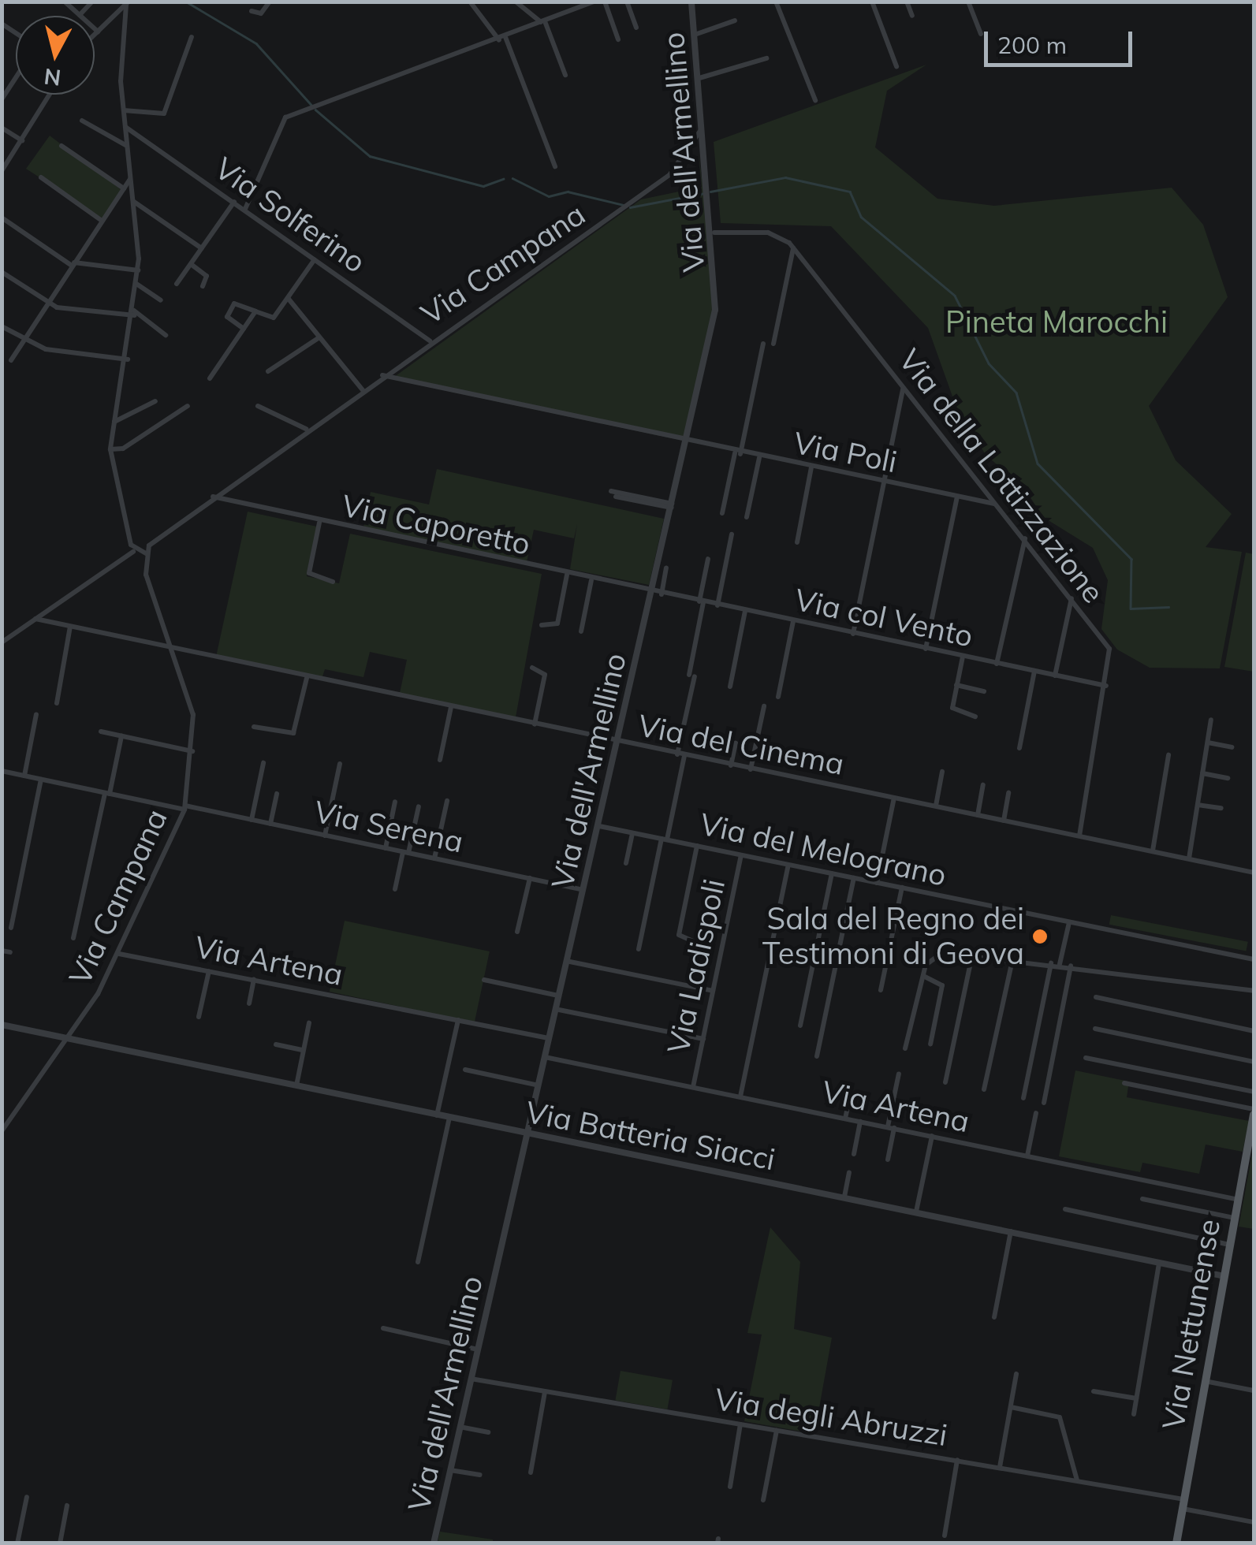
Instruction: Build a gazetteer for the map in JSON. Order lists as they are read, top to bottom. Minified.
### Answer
{"streets":{"main road":["Via Nettunense"],"street":["Via dell'Armellino","Via Solferino","Via Campana","Via Poli","Via della Lottizzazione","Via Caporetto","Via col Vento","Via del Cinema","Via Serena","Via del Melograno","Via Artena","Via Ladispoli","Via Batteria Siacci","Via degli Abruzzi"]},"crossings":[["Via dell'Armellino","Via Campana"],["Via dell'Armellino","Via Poli"],["Via dell'Armellino","Via della Lottizzazione"],["Via dell'Armellino","Via Caporetto"],["Via dell'Armellino","Via col Vento"],["Via dell'Armellino","Via del Cinema"],["Via dell'Armellino","Via Serena"],["Via dell'Armellino","Via del Melograno"],["Via dell'Armellino","Via Artena"],["Via dell'Armellino","Via Batteria Siacci"],["Via dell'Armellino","Via degli Abruzzi"],["Via Solferino","Via Campana"],["Via Campana","Via Poli"],["Via Campana","Via Caporetto"],["Via Campana","Via del Cinema"],["Via Campana","Via Serena"],["Via Campana","Via Artena"],["Via Campana","Via Batteria Siacci"],["Via Poli","Via della Lottizzazione"],["Via della Lottizzazione","Via col Vento"],["Via della Lottizzazione","Via del Cinema"],["Via Caporetto","Via col Vento"],["Via del Melograno","Via Ladispoli"],["Via Artena","Via Ladispoli"],["Via Artena","Via Nettunense"],["Via Batteria Siacci","Via Nettunense"],["Via Nettunense","Via degli Abruzzi"]],"parks":["Pineta Marocchi"],"places":["Sala del Regno dei Testimoni di Geova"],"scale_bar":"200 m","north":"bottom"}
